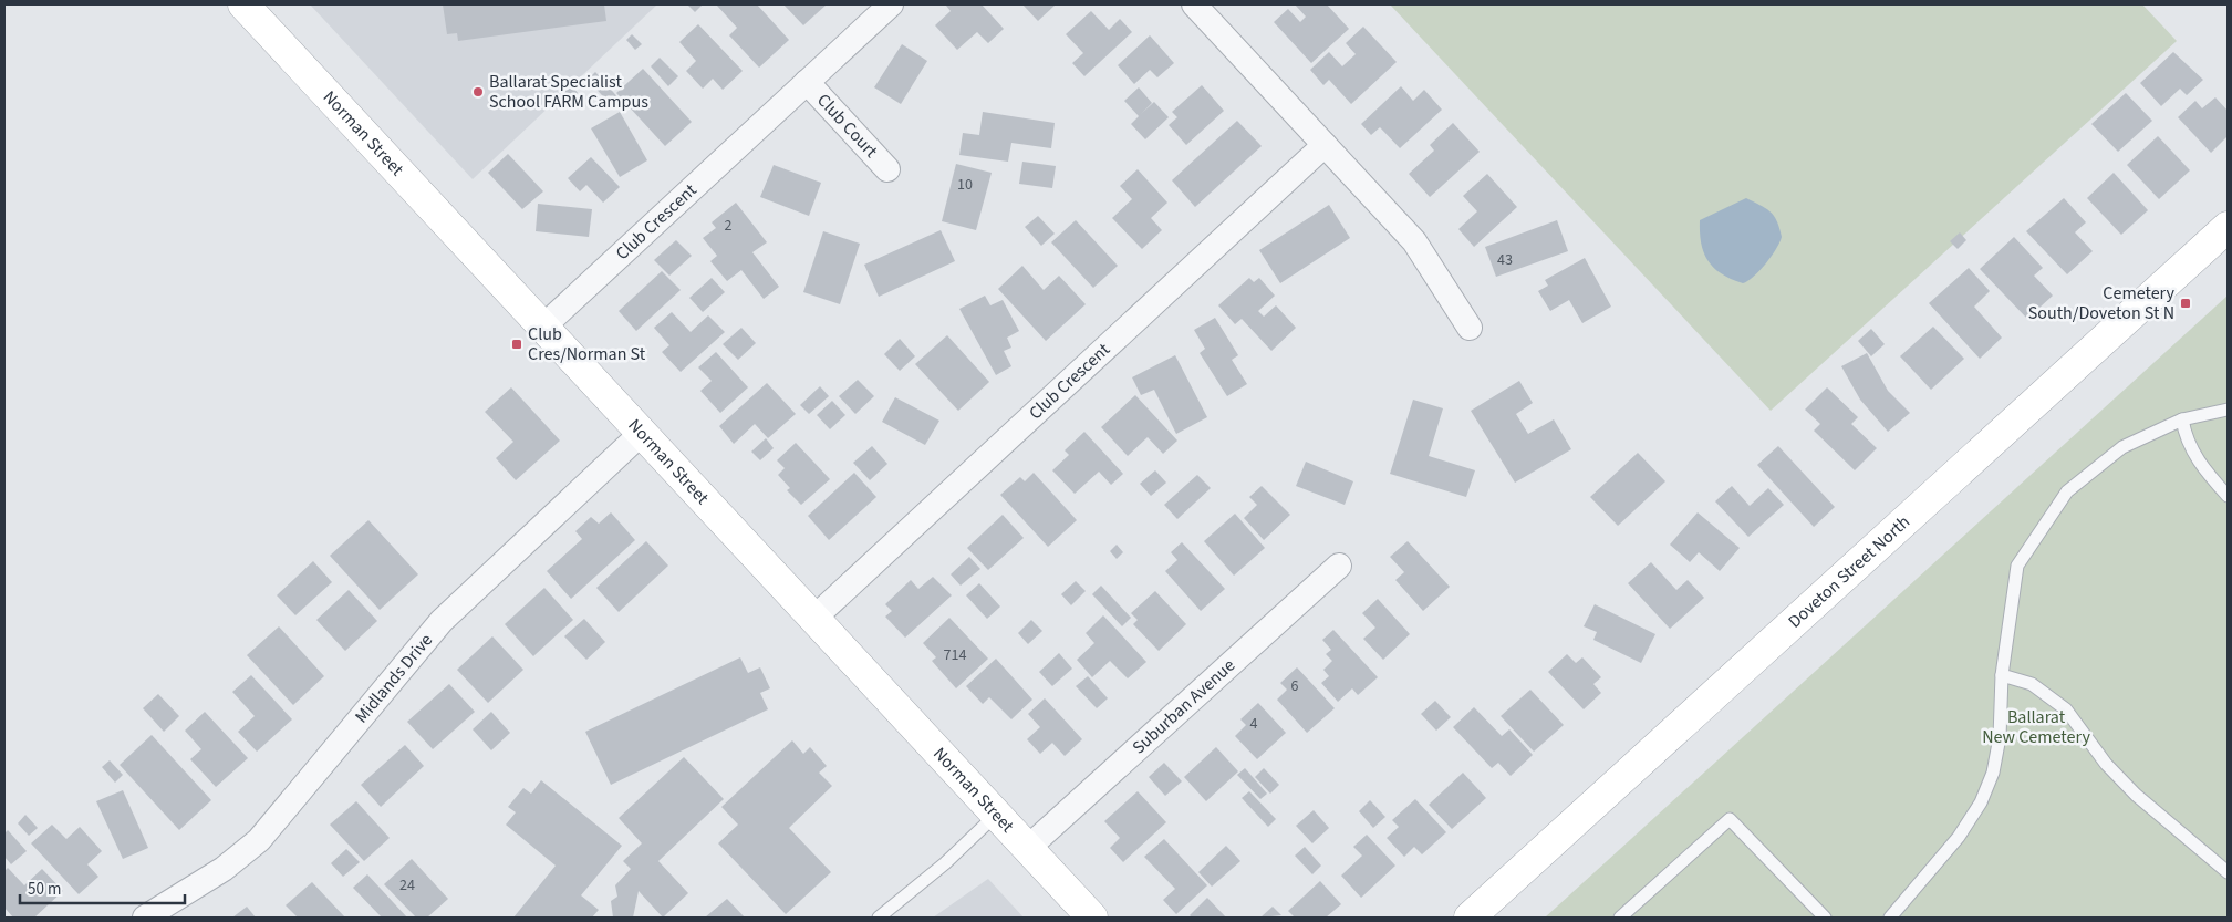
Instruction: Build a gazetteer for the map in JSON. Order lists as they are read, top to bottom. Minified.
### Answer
{"streets":{"main road":["Norman Street","Doveton Street North"],"street":["Club Court","Club Crescent","Midlands Drive","Suburban Avenue"]},"crossings":[["Club Court","Club Crescent"],["Norman Street","Club Crescent"],["Norman Street","Midlands Drive"],["Norman Street","Suburban Avenue"]],"parks":["Ballarat New Cemetery"],"places":{"other":["Ballarat Specialist School FARM Campus"],"transit":["Cemetery South/Doveton St N","Club Cres/Norman St"]},"house_numbers":["10","2","43","714","6","4","24"],"scale_bar":"50 m"}
